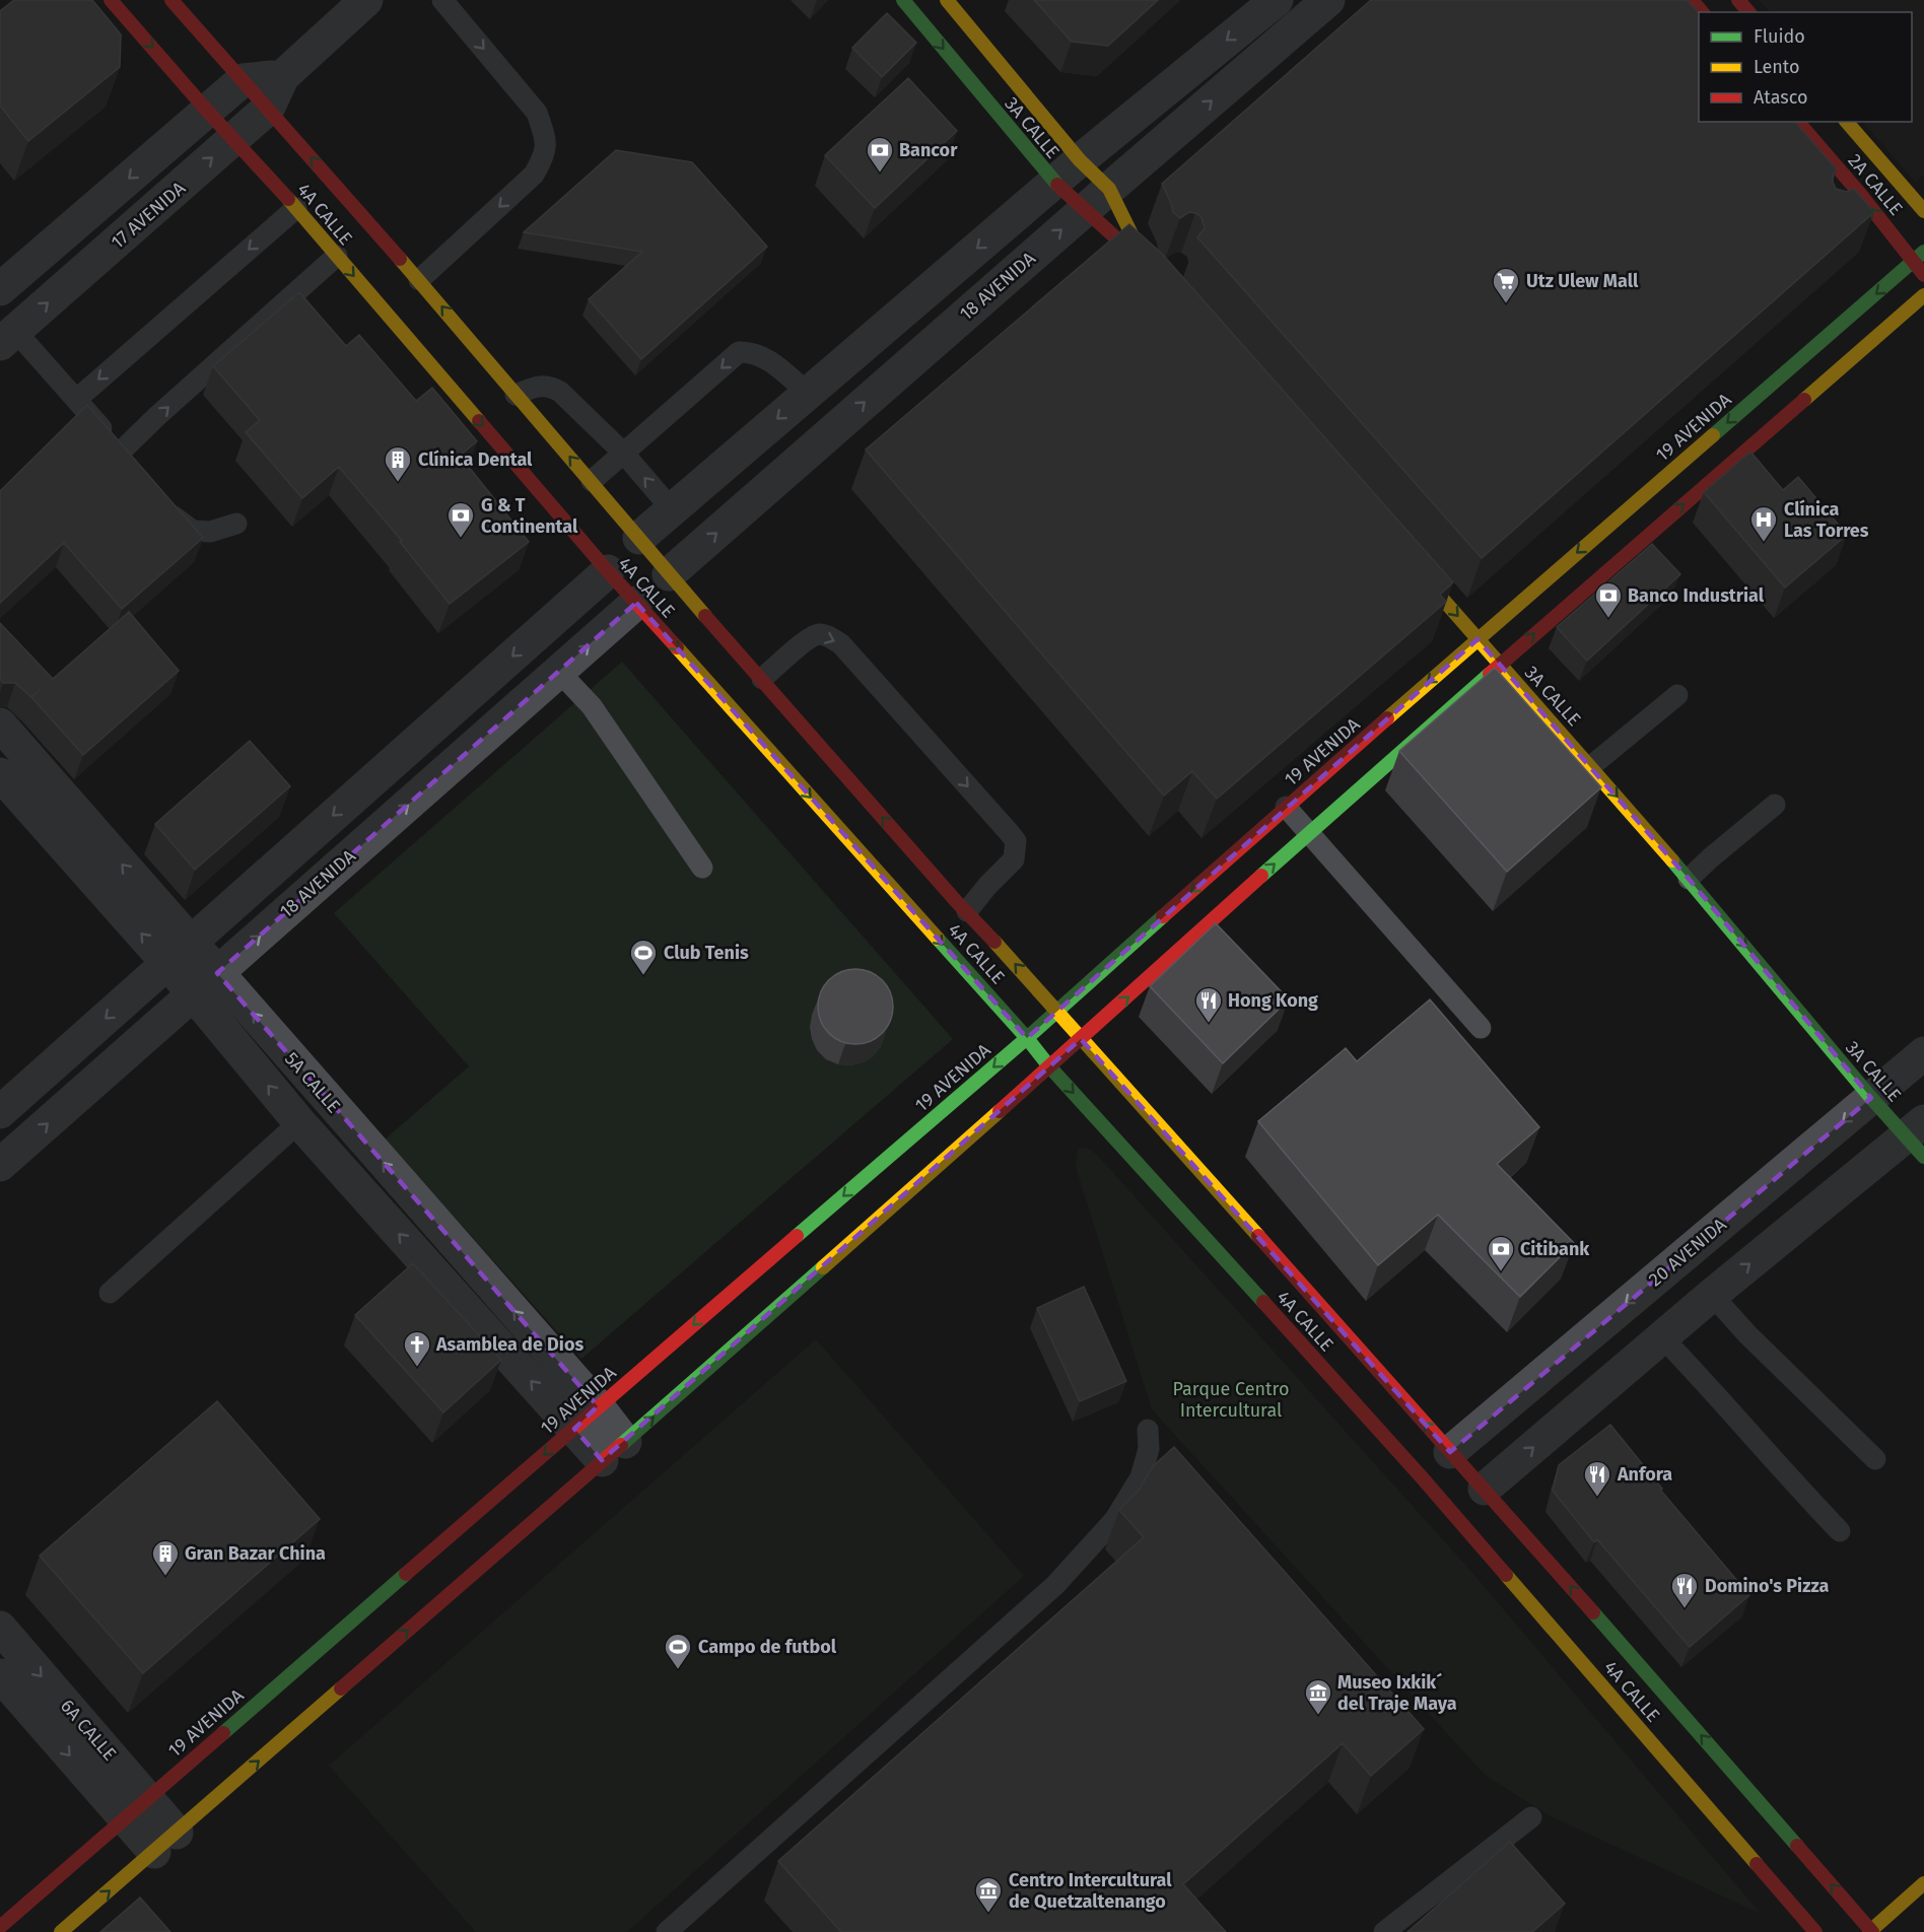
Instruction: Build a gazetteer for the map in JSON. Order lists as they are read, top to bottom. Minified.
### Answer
{"streets":{"main road":["3A CALLE","2A CALLE","4A CALLE","19 AVENIDA"],"street":["17 AVENIDA","18 AVENIDA","5A CALLE","20 AVENIDA","6A CALLE"]},"crossings":[["3A CALLE","18 AVENIDA"],["3A CALLE","19 AVENIDA"],["3A CALLE","20 AVENIDA"],["2A CALLE","19 AVENIDA"],["4A CALLE","17 AVENIDA"],["4A CALLE","18 AVENIDA"],["4A CALLE","19 AVENIDA"],["4A CALLE","20 AVENIDA"],["18 AVENIDA","5A CALLE"],["19 AVENIDA","5A CALLE"],["19 AVENIDA","6A CALLE"]],"one_way":["3A CALLE","5A CALLE","6A CALLE"],"parks":["Parque Centro Intercultural"],"places":{"bank":["Bancor","G & T Continental","Banco Industrial","Citibank"],"supermarket":["Utz Ulew Mall"],"building":["Clínica Dental","Gran Bazar China"],"hospital":["Clínica Las Torres"],"sports":["Club Tenis","Campo de futbol"],"restaurant":["Hong Kong","Anfora","Domino's Pizza"],"church":["Asamblea de Dios"],"museum":["Museo Ixkik´ del Traje Maya","Centro Intercultural de Quetzaltenango"]},"legend":["Fluido","Lento","Atasco"]}
